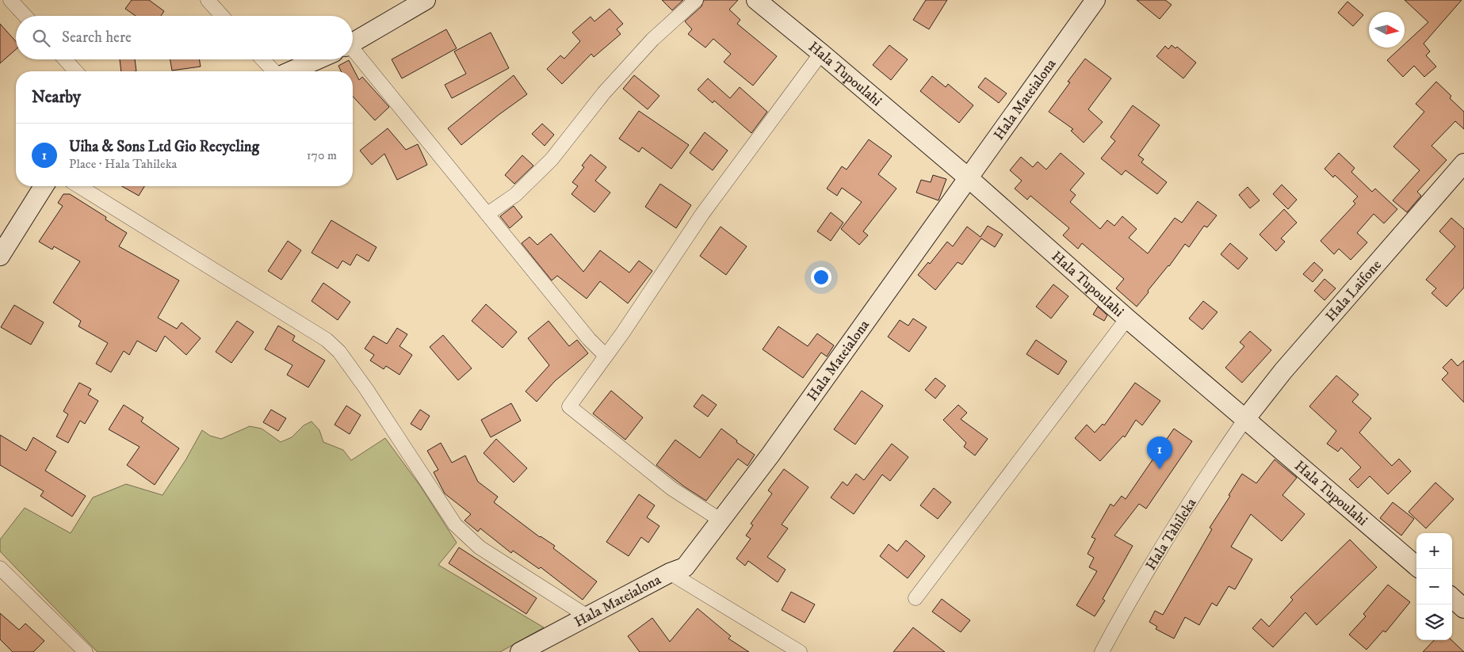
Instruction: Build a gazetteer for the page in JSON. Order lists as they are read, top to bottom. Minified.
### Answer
{"streets":{"street":["Hala Tupoulahi","Hala Mateialona","Hala Laifone","Hala Tahileka"]},"crossings":[["Hala Tupoulahi","Hala Mateialona"],["Hala Tupoulahi","Hala Laifone"],["Hala Tupoulahi","Hala Tahileka"],["Hala Laifone","Hala Tahileka"]],"north":"right","page":{"search":"Search here","heading":"Nearby","list":[{"mark":"1","name":"Uiha & Sons Ltd Gio Recycling","note":"Place · Hala Tahileka","value":"170 m"}],"pins":"1","map_buttons":["+","−"]}}
